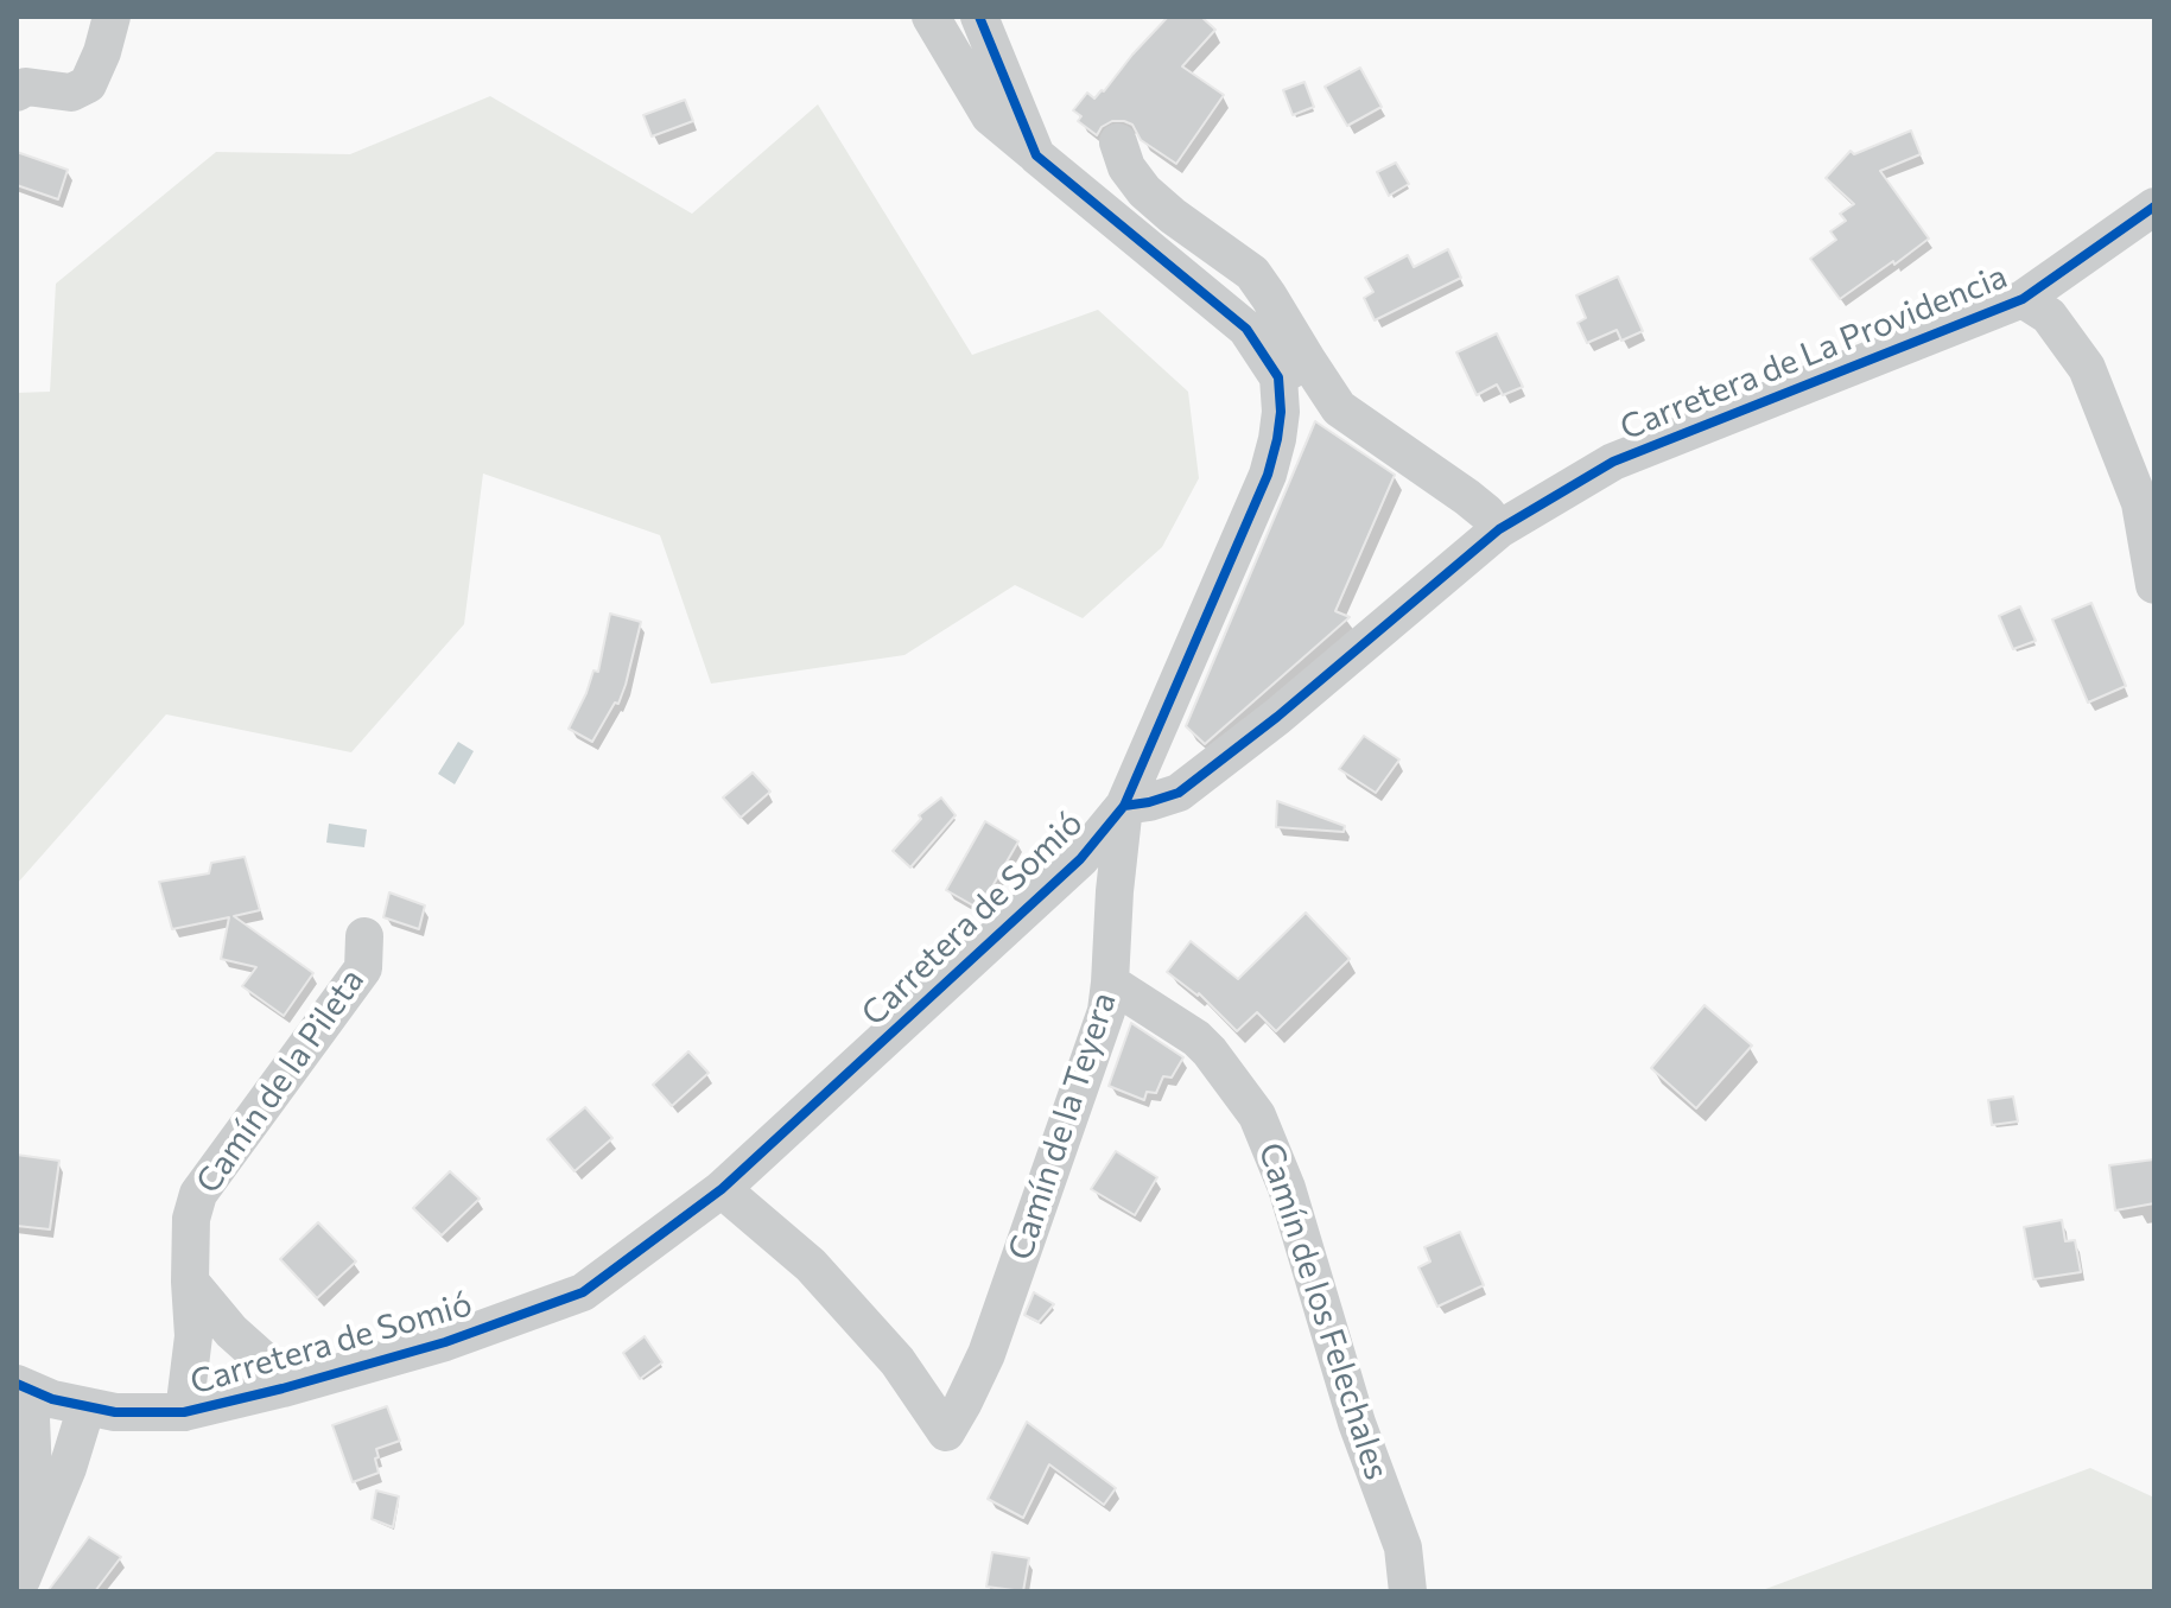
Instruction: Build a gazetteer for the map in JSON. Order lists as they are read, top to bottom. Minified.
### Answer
{"streets":{"street":["Carretera de La Providencia","Carretera de Somió","Camín de la Pileta","Camín de la Teyera","Camín de los Felechales"]},"crossings":[["Carretera de La Providencia","Carretera de Somió"],["Carretera de La Providencia","Camín de la Teyera"],["Carretera de Somió","Camín de la Pileta"],["Carretera de Somió","Camín de la Teyera"],["Camín de la Teyera","Camín de los Felechales"]]}
